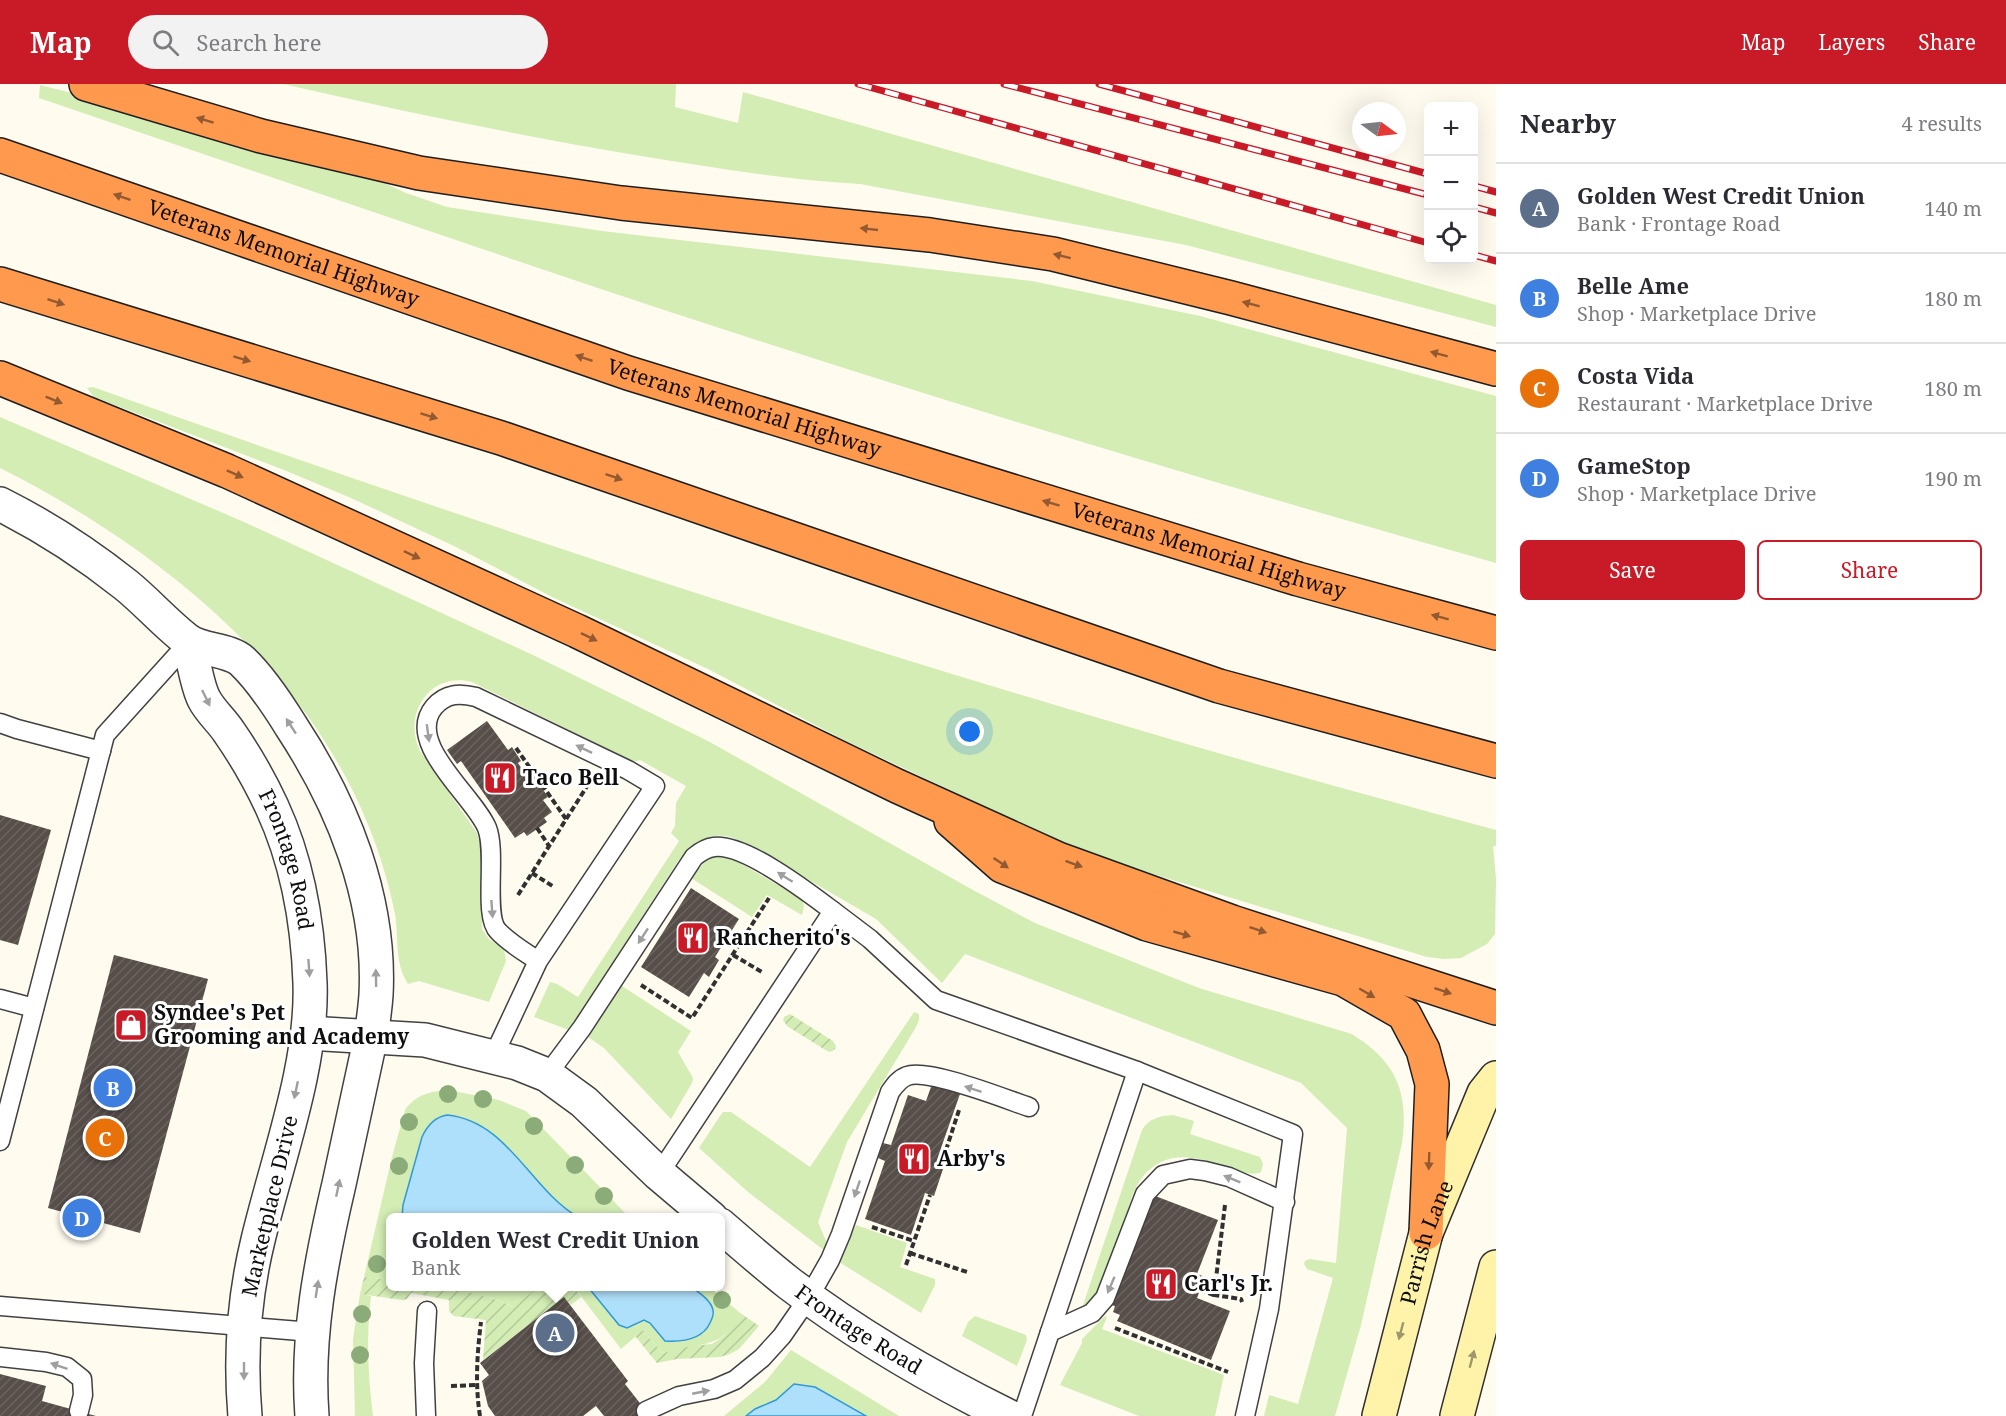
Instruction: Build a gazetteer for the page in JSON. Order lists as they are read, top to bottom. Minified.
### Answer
{"streets":{"highway":["Veterans Memorial Highway"],"main road":["Parrish Lane"],"street":["Frontage Road","Marketplace Drive"]},"crossings":[["Frontage Road","Marketplace Drive"]],"places":{"restaurant":["Taco Bell","Rancherito's","Arby's","Carl's Jr."],"shop":["Syndee's Pet Grooming and Academy"]},"north":"right","page":{"header":"Map","search":"Search here","nav":["Map","Layers","Share"],"heading":["Nearby","4 results"],"map_buttons":["+","−"],"list":[{"mark":"A","name":"Golden West Credit Union","note":"Bank · Frontage Road","value":"140 m"},{"mark":"B","name":"Belle Ame","note":"Shop · Marketplace Drive","value":"180 m"},{"mark":"C","name":"Costa Vida","note":"Restaurant · Marketplace Drive","value":"180 m"},{"mark":"D","name":"GameStop","note":"Shop · Marketplace Drive","value":"190 m"}],"buttons":["Save","Share"],"pins":["B","C","D","A"],"popup":["Golden West Credit Union","Bank"]}}
